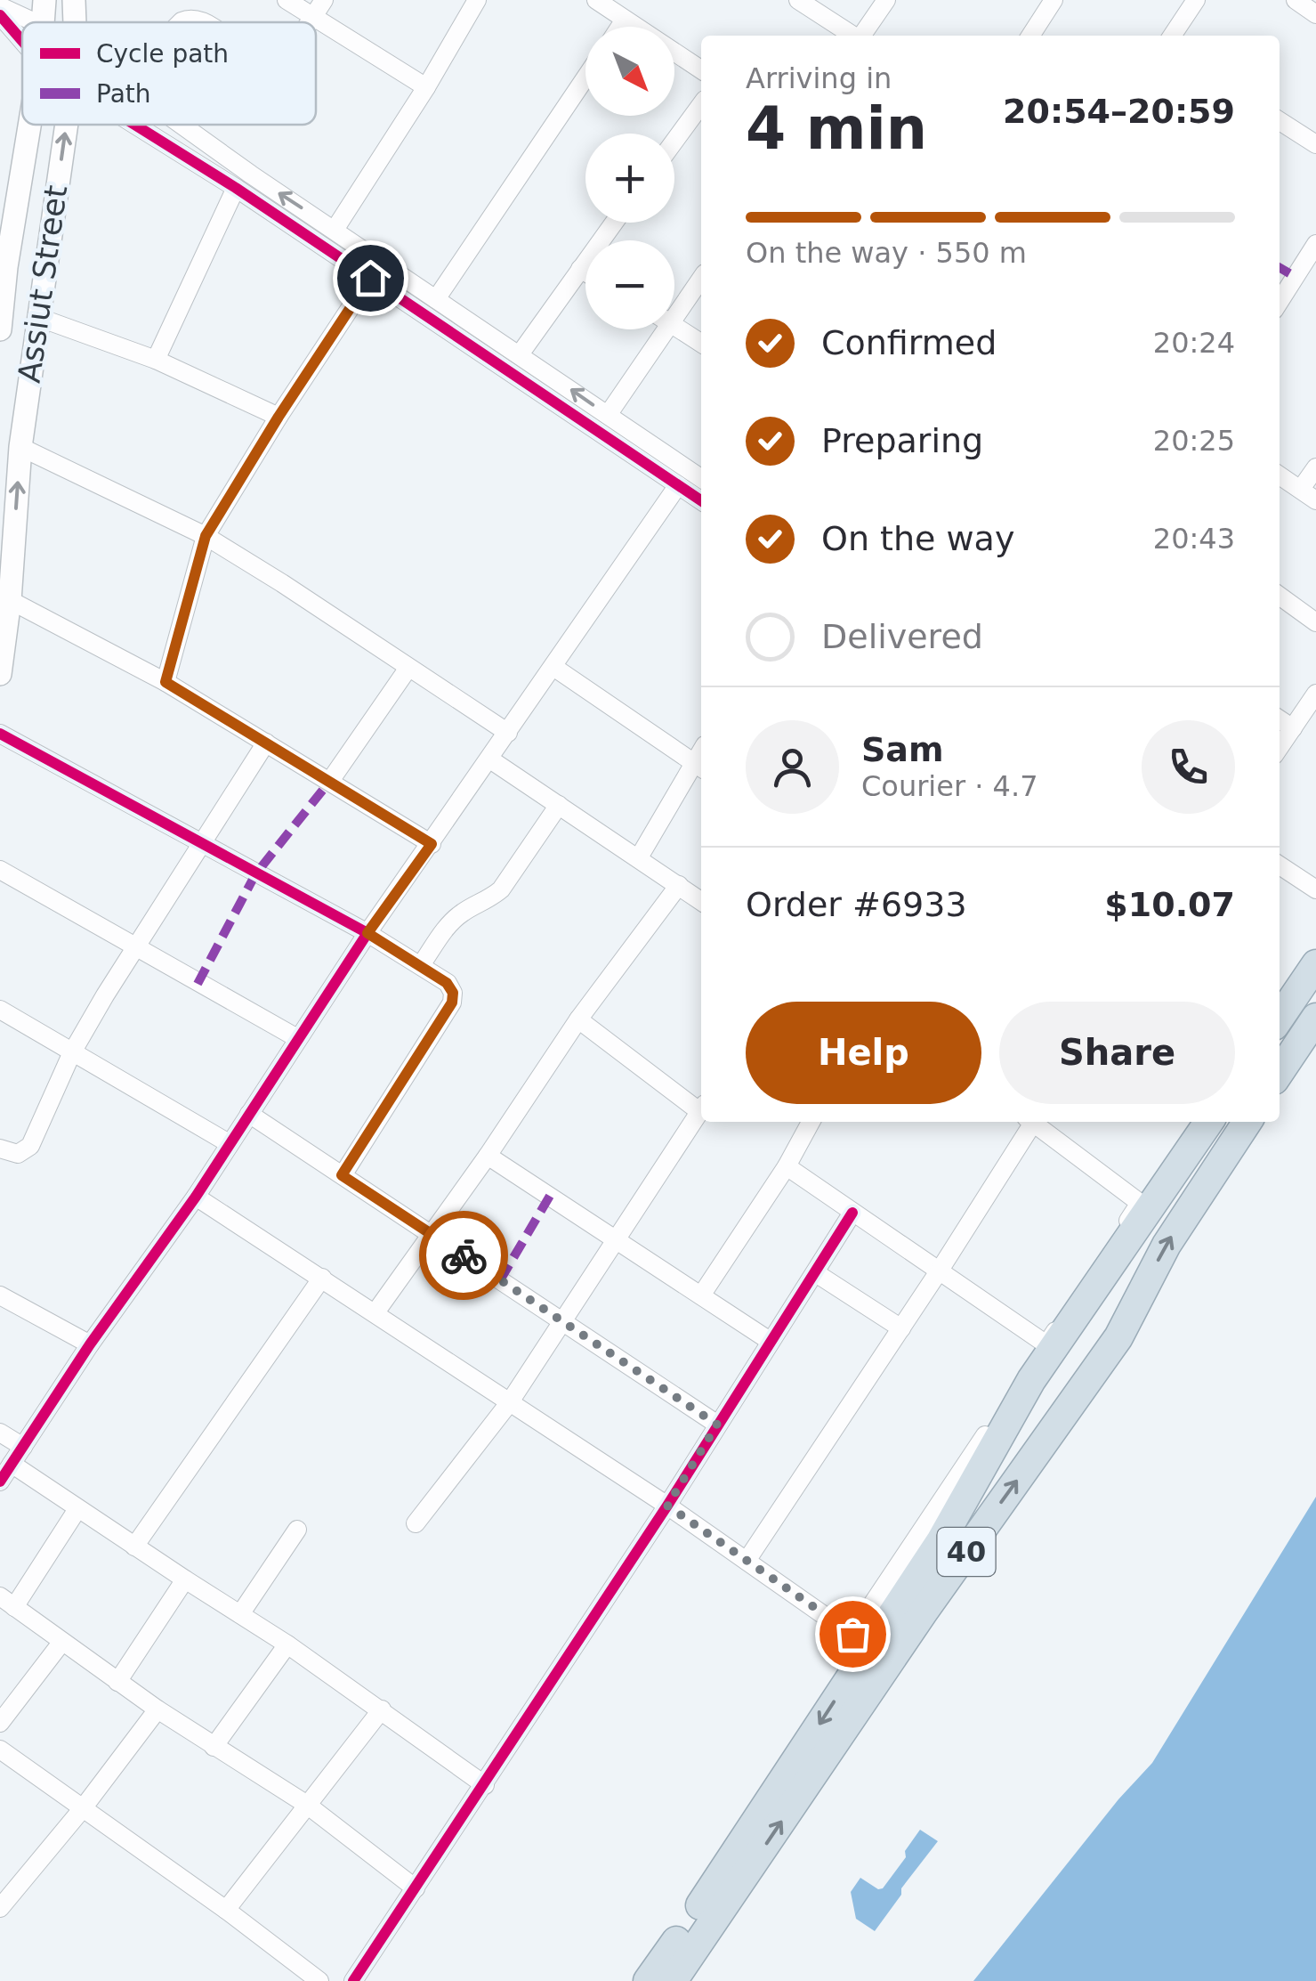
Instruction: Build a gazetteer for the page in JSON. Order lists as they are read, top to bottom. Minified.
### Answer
{"streets":{"highway":["40"],"street":["Assiut Street"]},"legend":["Cycle path","Path"],"north":"bottom right","page":{"map_buttons":["+","−"],"heading":["4 min","Arriving in","20:54–20:59"],"panel":["Sam","Courier · 4.7","Order #6933","$10.07"],"bar":"On the way · 550 m","list":[["Confirmed","20:24"],["Preparing","20:25"],["On the way","20:43"],"Delivered"],"buttons":["Help","Share"]}}
